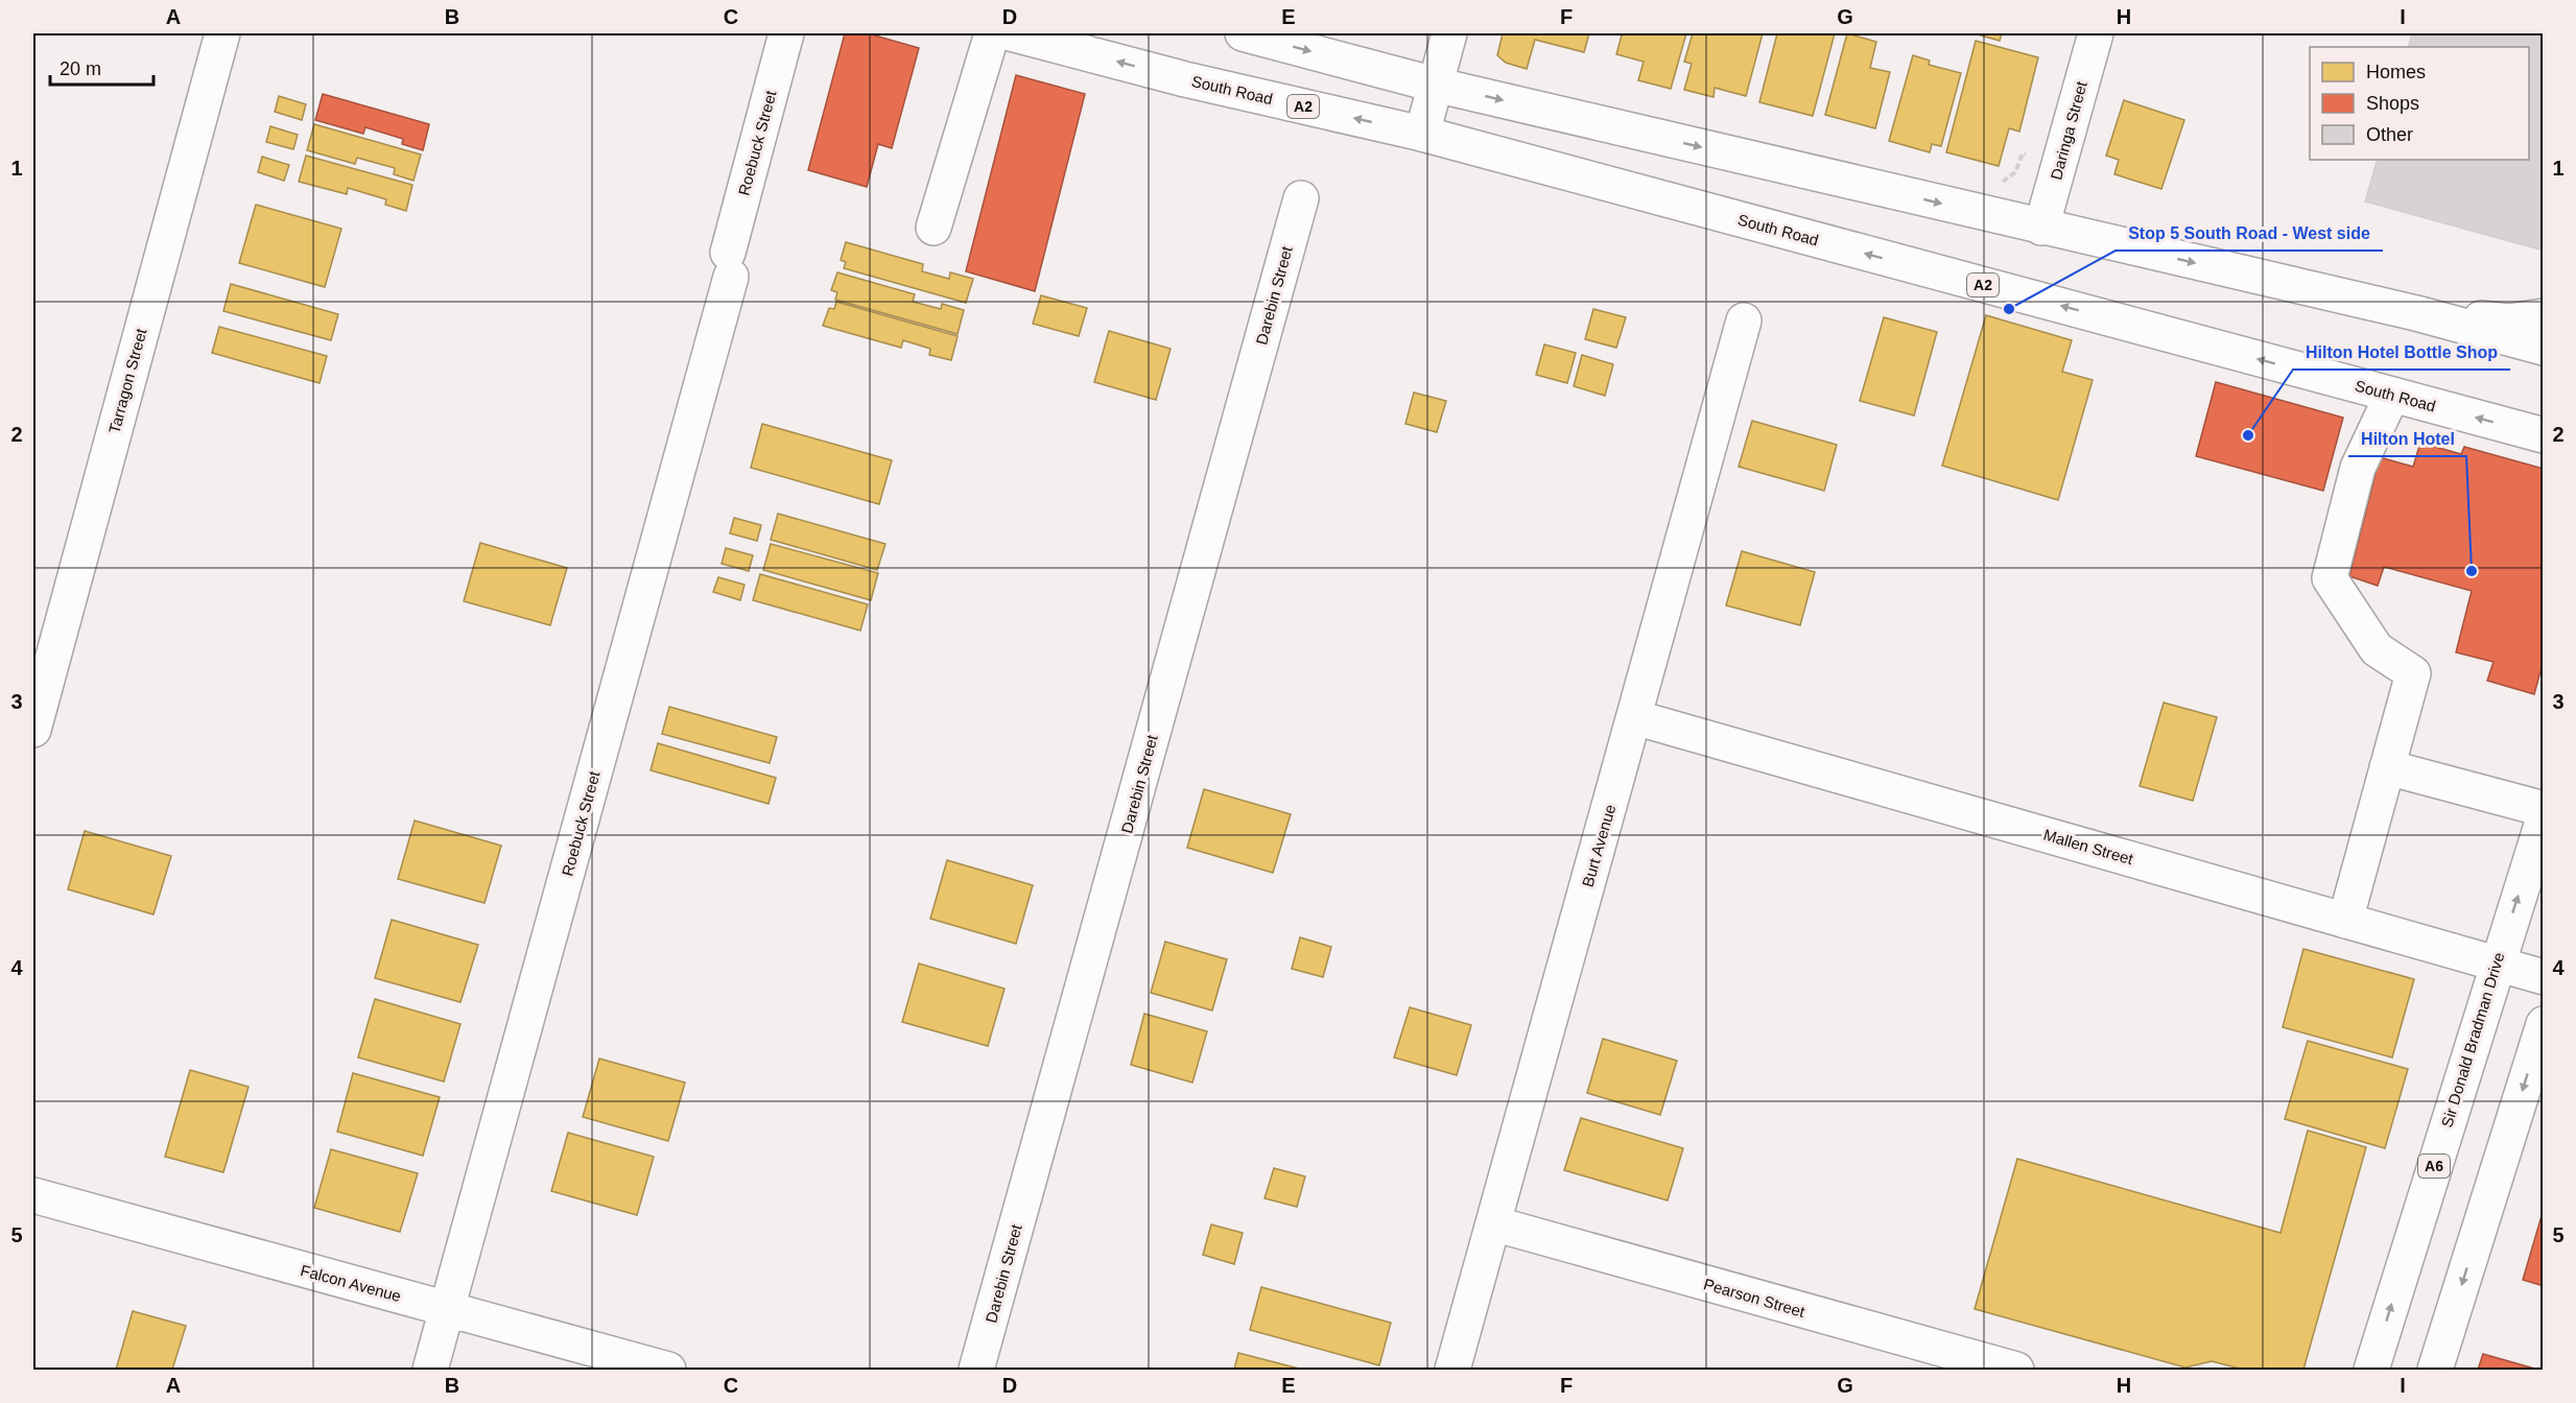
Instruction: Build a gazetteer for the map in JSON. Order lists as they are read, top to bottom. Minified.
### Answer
{"streets":{"main road":["South Road","A2","Daringa Street","Roebuck Street","Darebin Street","Tarragon Street","Burt Avenue","Mallen Street","Sir Donald Bradman Drive","A6","Falcon Avenue","Pearson Street"]},"crossings":[["Roebuck Street","Falcon Avenue"],["Burt Avenue","Mallen Street"],["Burt Avenue","Pearson Street"],["Mallen Street","Sir Donald Bradman Drive"]],"places":["Stop 5 South Road - West side","Hilton Hotel Bottle Shop","Hilton Hotel"],"legend":["Homes","Shops","Other"],"scale_bar":"20 m","grid":{"columns":["A","B","C","D","E","F","G","H","I"],"rows":["1","2","3","4","5"]}}
